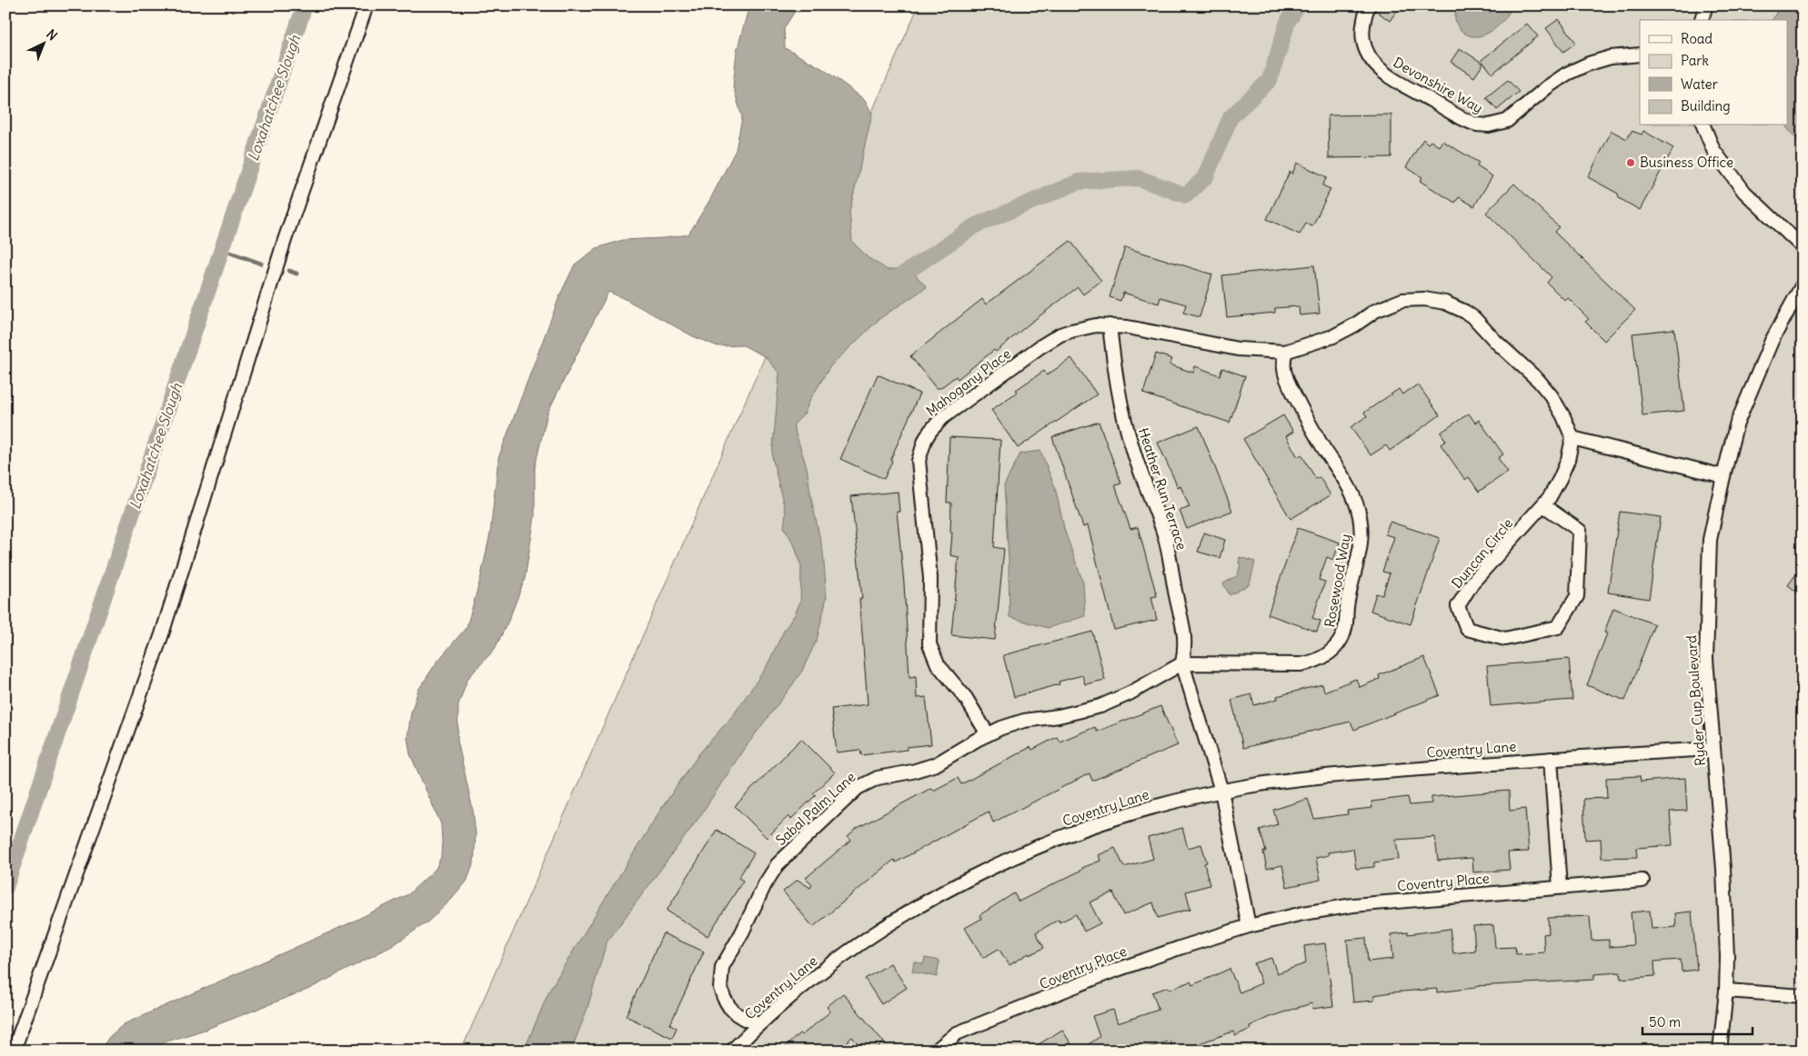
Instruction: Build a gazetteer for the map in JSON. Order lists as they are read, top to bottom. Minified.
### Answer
{"streets":{"street":["Devonshire Way","Mahogany Place","Heather Run Terrace","Duncan Circle","Rosewood Way","Ryder Cup Boulevard","Coventry Lane","Sabal Palm Lane","Coventry Place"]},"crossings":[["Mahogany Place","Heather Run Terrace"],["Mahogany Place","Rosewood Way"],["Mahogany Place","Sabal Palm Lane"],["Heather Run Terrace","Rosewood Way"],["Heather Run Terrace","Coventry Lane"],["Heather Run Terrace","Sabal Palm Lane"],["Rosewood Way","Sabal Palm Lane"],["Ryder Cup Boulevard","Coventry Lane"],["Coventry Lane","Sabal Palm Lane"]],"water":["Loxahatchee Slough"],"places":["Business Office"],"legend":["Road","Park","Water","Building"],"scale_bar":"50 m","north":"top right"}
